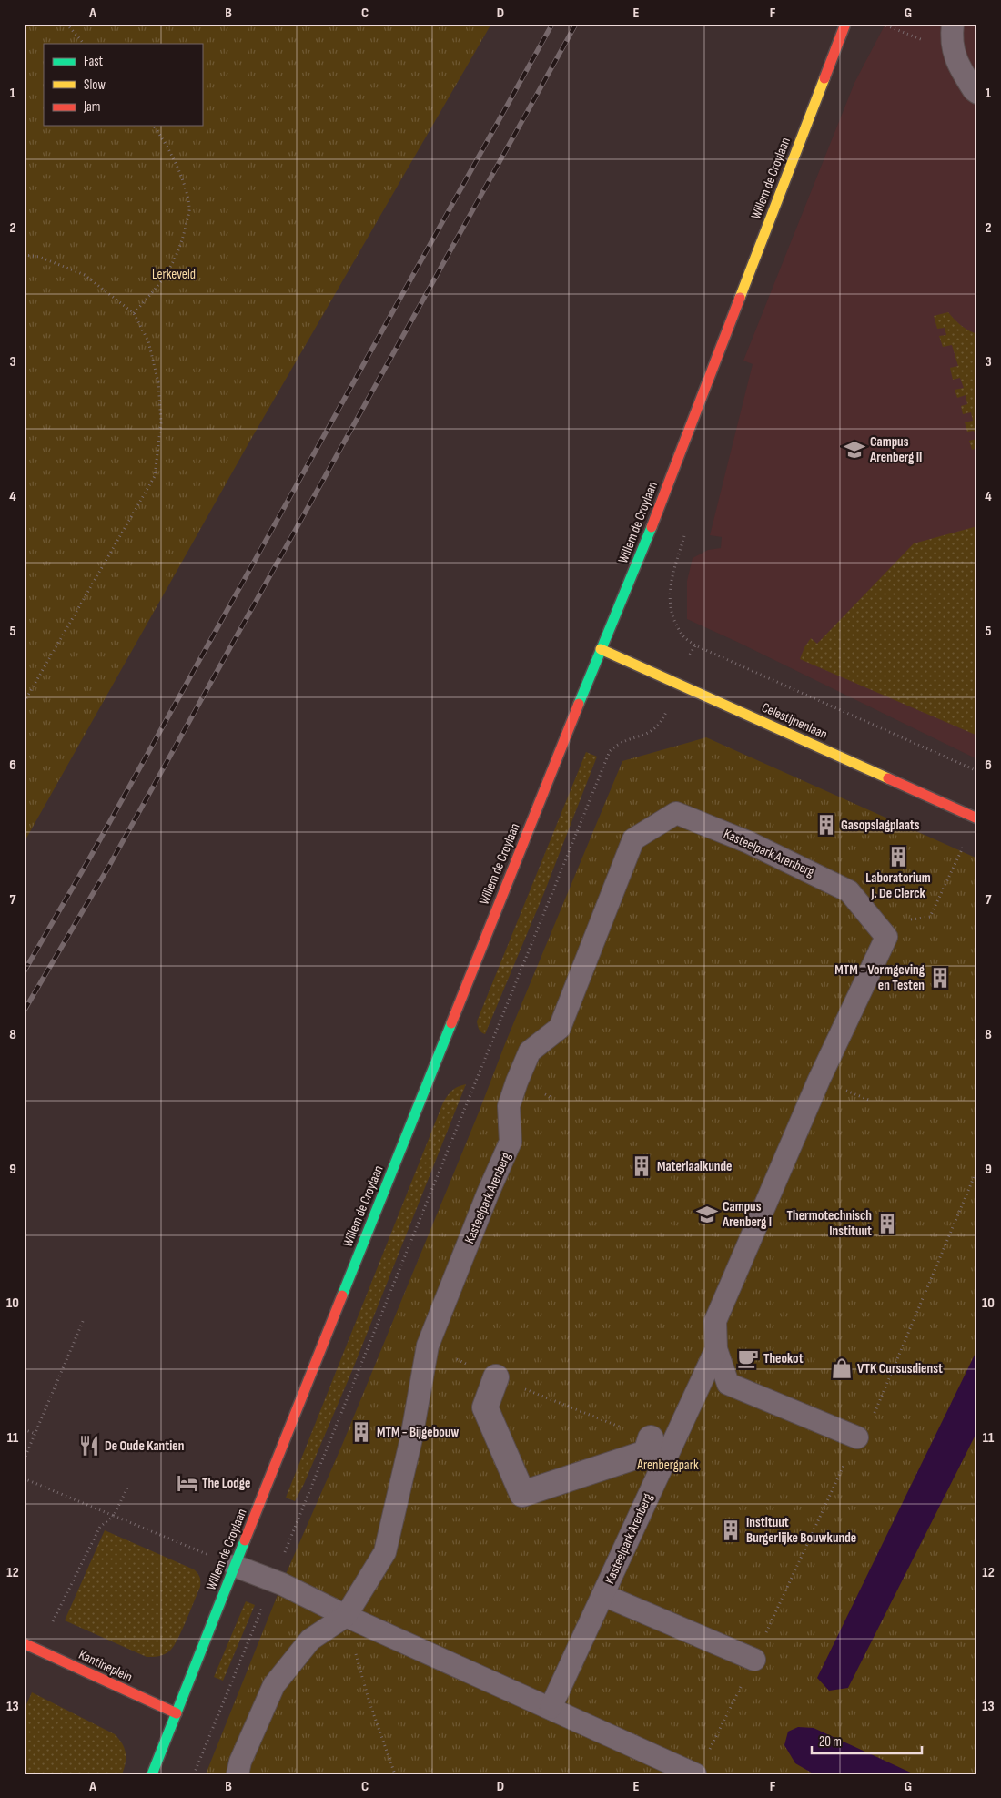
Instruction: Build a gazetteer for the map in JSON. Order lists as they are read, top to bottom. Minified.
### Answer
{"streets":{"street":["Willem de Croylaan","Celestijnenlaan","Kantineplein"],"lane":["Kasteelpark Arenberg"]},"crossings":[["Willem de Croylaan","Celestijnenlaan"],["Willem de Croylaan","Kantineplein"]],"parks":["Lerkeveld","Arenbergpark"],"places":{"school or university":["Campus Arenberg II","Campus Arenberg I"],"building":["Gasopslagplaats","Laboratorium J. De Clerck","MTM - Vormgeving en Testen","Materiaalkunde","Thermotechnisch Instituut","MTM - Bijgebouw","Instituut Burgerlijke Bouwkunde"],"cafe":["Theokot"],"shop":["VTK Cursusdienst"],"restaurant":["De Oude Kantien"],"hotel":["The Lodge"]},"legend":["Fast","Slow","Jam"],"scale_bar":"20 m","grid":{"columns":["A","B","C","D","E","F","G"],"rows":["1","2","3","4","5","6","7","8","9","10","11","12","13"]}}
